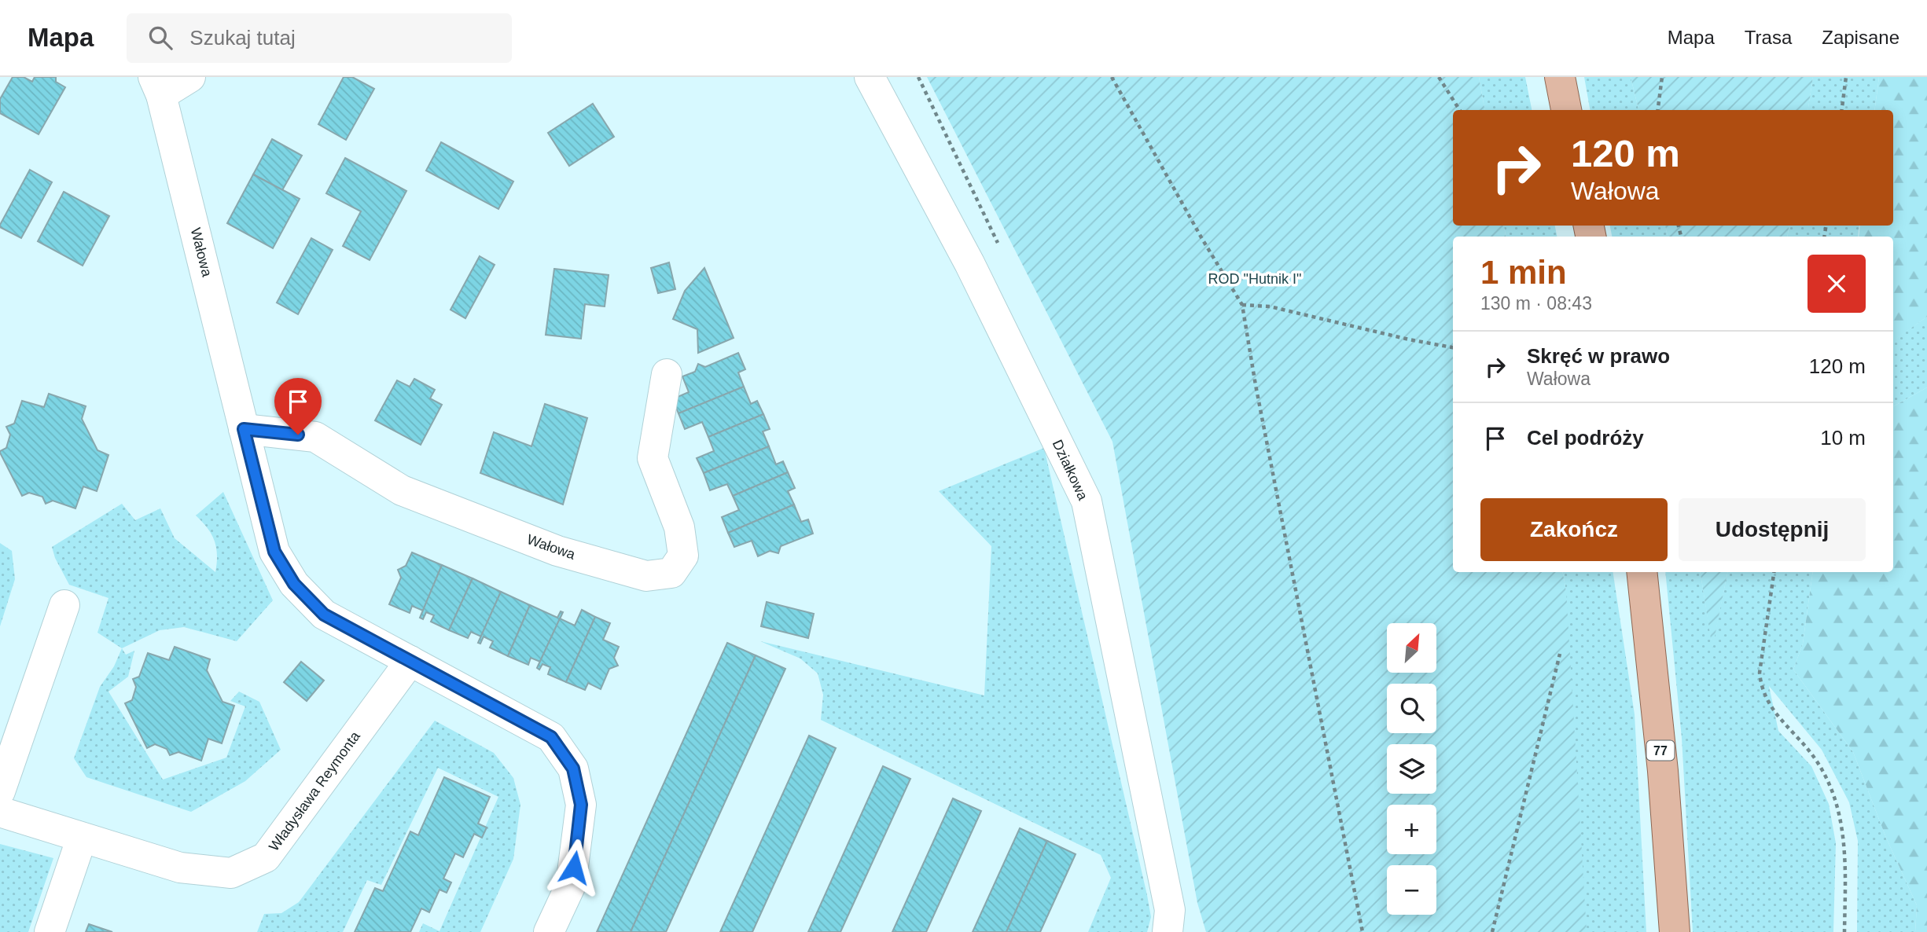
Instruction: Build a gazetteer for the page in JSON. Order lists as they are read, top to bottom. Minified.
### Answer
{"streets":{"main road":["77"],"street":["Wałowa","Działkowa","Władysława Reymonta"]},"crossings":[["Wałowa","Władysława Reymonta"]],"parks":["ROD \"Hutnik I\""],"north":"top right","page":{"header":"Mapa","search":"Szukaj tutaj","nav":["Mapa","Trasa","Zapisane"],"turn":["120 m","Wałowa"],"heading":["1 min","130 m · 08:43"],"list":[{"name":"Skręć w prawo","note":"Wałowa","value":"120 m"},{"name":"Cel podróży","value":"10 m"}],"buttons":["Zakończ","Udostępnij"],"map_buttons":["+","−"]}}
